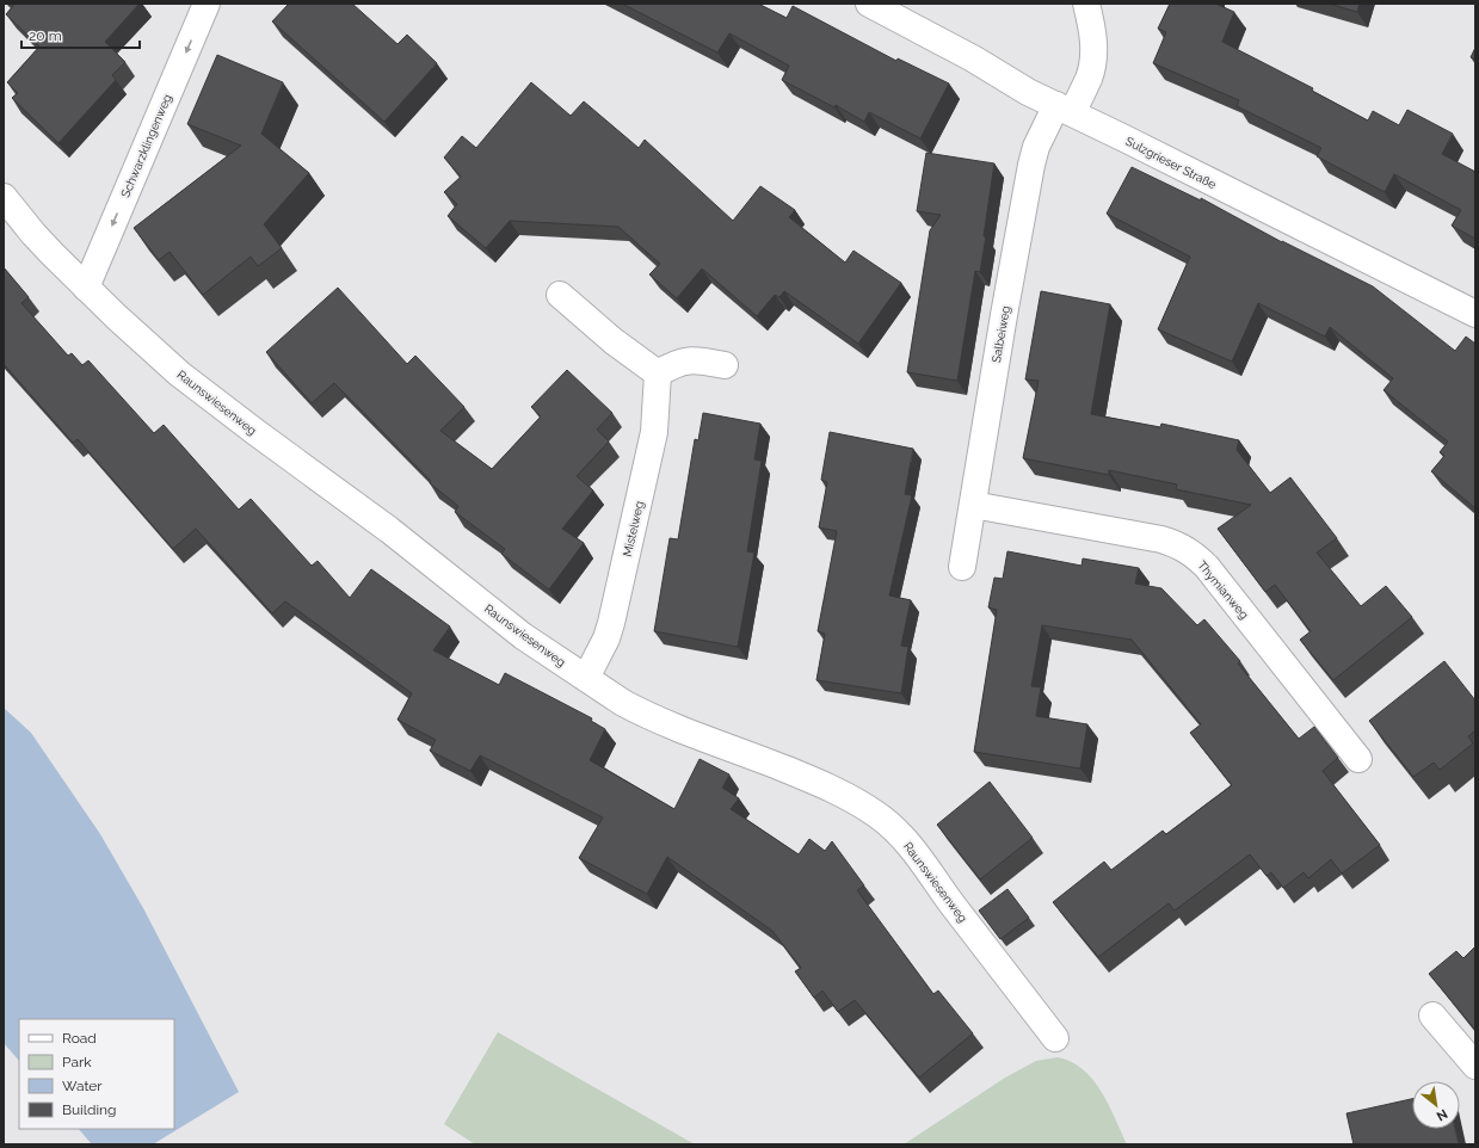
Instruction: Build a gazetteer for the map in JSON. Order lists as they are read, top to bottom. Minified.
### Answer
{"streets":{"street":["Schwarzklingenweg","Sulzgrieser Straße","Salbeiweg","Raunswiesenweg","Mistelweg","Thymianweg"]},"crossings":[["Schwarzklingenweg","Raunswiesenweg"],["Sulzgrieser Straße","Salbeiweg"],["Salbeiweg","Thymianweg"],["Raunswiesenweg","Mistelweg"]],"one_way":["Schwarzklingenweg"],"legend":["Road","Park","Water","Building"],"scale_bar":"20 m","north":"bottom right"}
